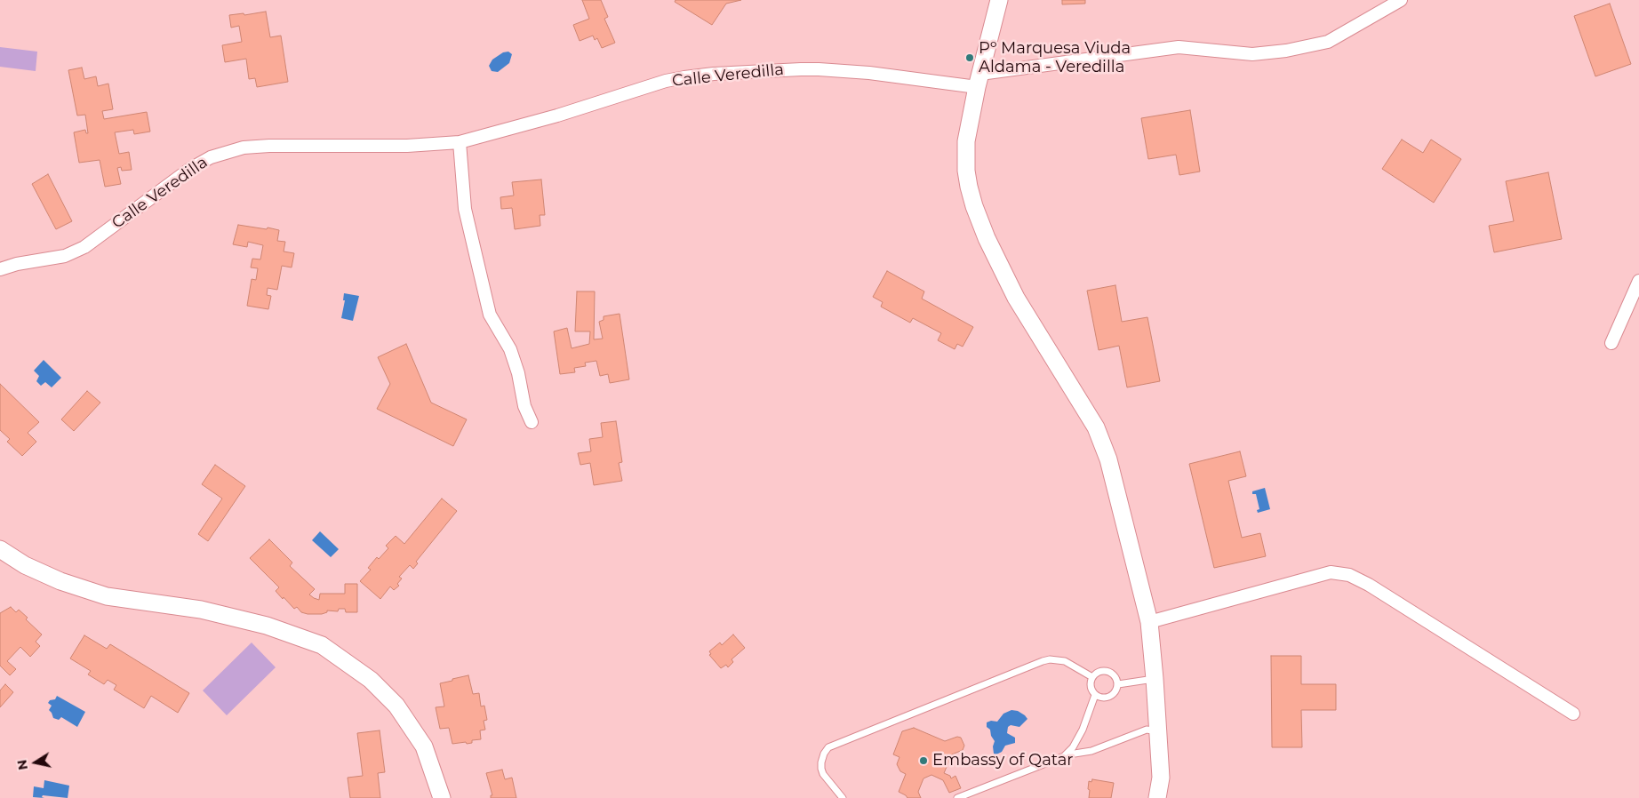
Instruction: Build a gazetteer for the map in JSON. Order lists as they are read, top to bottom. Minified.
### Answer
{"streets":{"street":["Calle Veredilla"]},"places":["Pº Marquesa Viuda Aldama - Veredilla","Embassy of Qatar"],"north":"left"}
